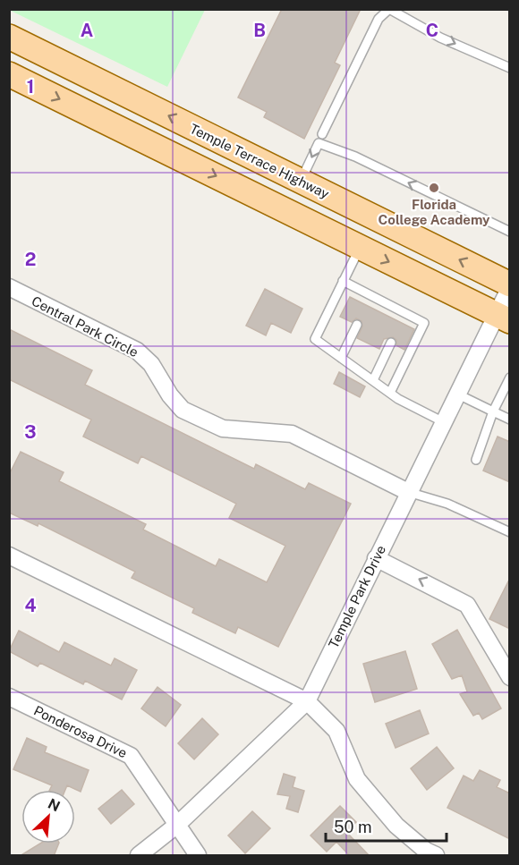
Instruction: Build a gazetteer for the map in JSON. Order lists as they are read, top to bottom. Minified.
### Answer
{"streets":{"main road":["Temple Terrace Highway"],"street":["Central Park Circle","Temple Park Drive","Ponderosa Drive"]},"crossings":[["Temple Terrace Highway","Temple Park Drive"],["Central Park Circle","Temple Park Drive"],["Temple Park Drive","Ponderosa Drive"]],"places":["Florida College Academy"],"scale_bar":"50 m","north":"top right","grid":{"columns":["A","B","C"],"rows":["1","2","3","4"]}}
